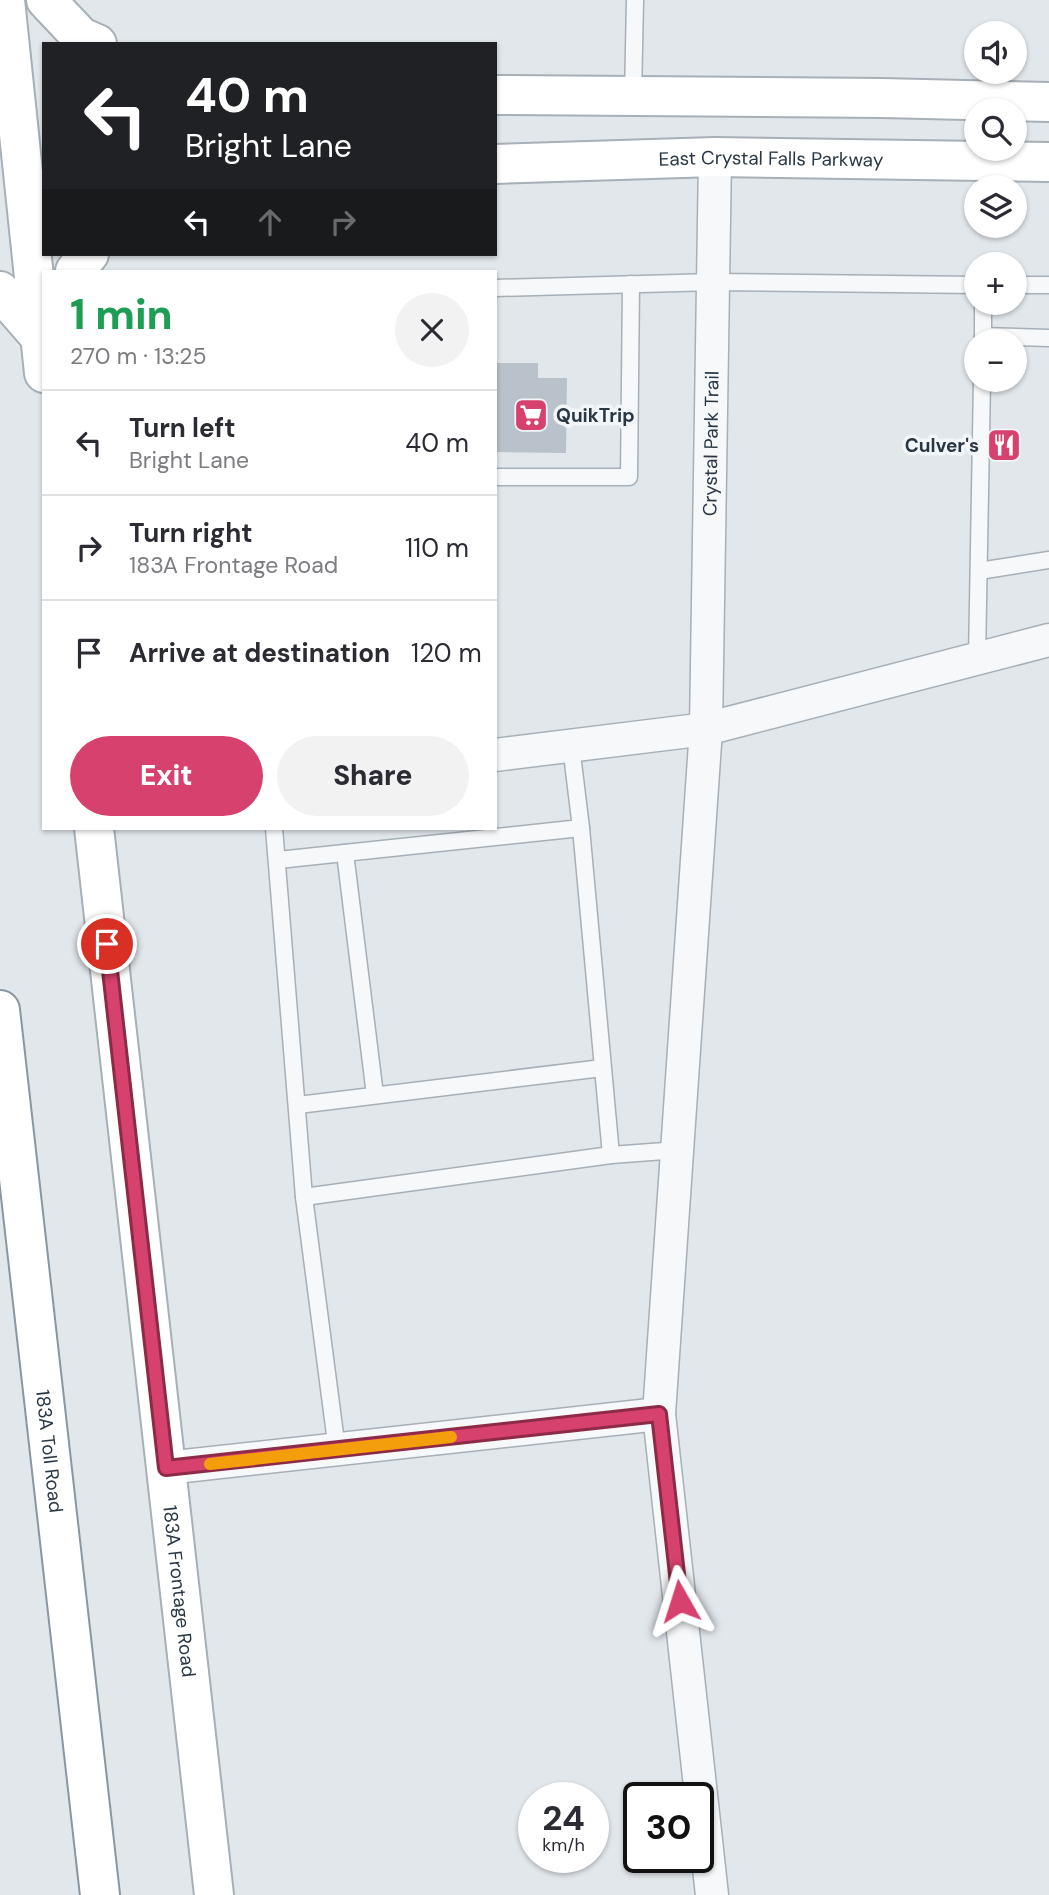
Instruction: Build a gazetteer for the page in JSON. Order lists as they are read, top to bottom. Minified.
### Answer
{"streets":{"main road":["East Crystal Falls Parkway","183A Toll Road","183A Frontage Road"],"street":["Crystal Park Trail"]},"crossings":[["East Crystal Falls Parkway","Crystal Park Trail"]],"places":{"supermarket":["QuikTrip"],"restaurant":["Culver's"]},"page":{"map_buttons":["+","−"],"turn":["40 m","Bright Lane"],"heading":["1 min","270 m · 13:25"],"list":[{"name":"Turn left","note":"Bright Lane","value":"40 m"},{"name":"Turn right","note":"183A Frontage Road","value":"110 m"},{"name":"Arrive at destination","value":"120 m"}],"buttons":["Exit","Share"],"speed":"24 km/h","limit":"30"}}
